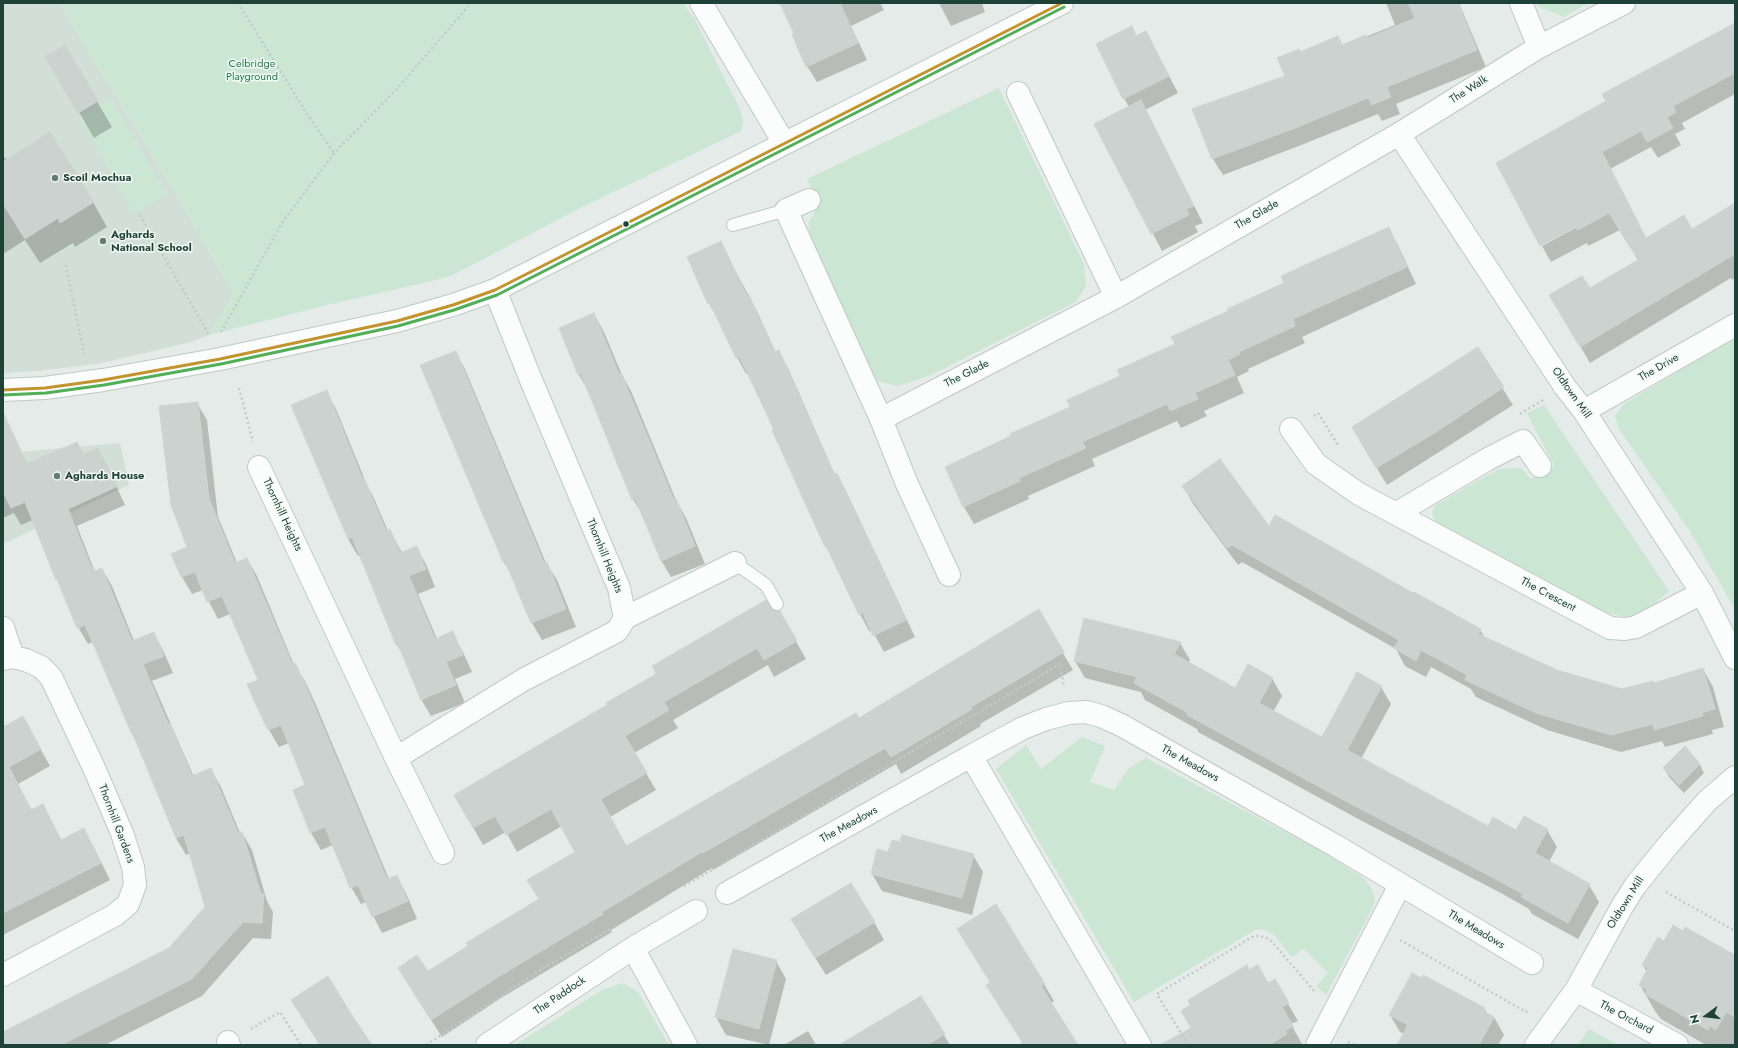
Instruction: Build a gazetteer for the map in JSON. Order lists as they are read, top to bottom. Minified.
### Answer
{"streets":{"street":["The Walk","The Glade","The Drive","Oldtown Mill","Thornhill Heights","The Crescent","The Meadows","Thornhill Gardens","The Paddock","The Orchard"]},"crossings":[["The Walk","The Glade"],["The Walk","Oldtown Mill"],["The Glade","Oldtown Mill"],["The Drive","Oldtown Mill"],["Oldtown Mill","The Crescent"],["Oldtown Mill","The Orchard"]],"parks":["Celbridge Playground"],"places":["Scoil Mochua","Aghards National School","Aghards House"],"north":"left"}
